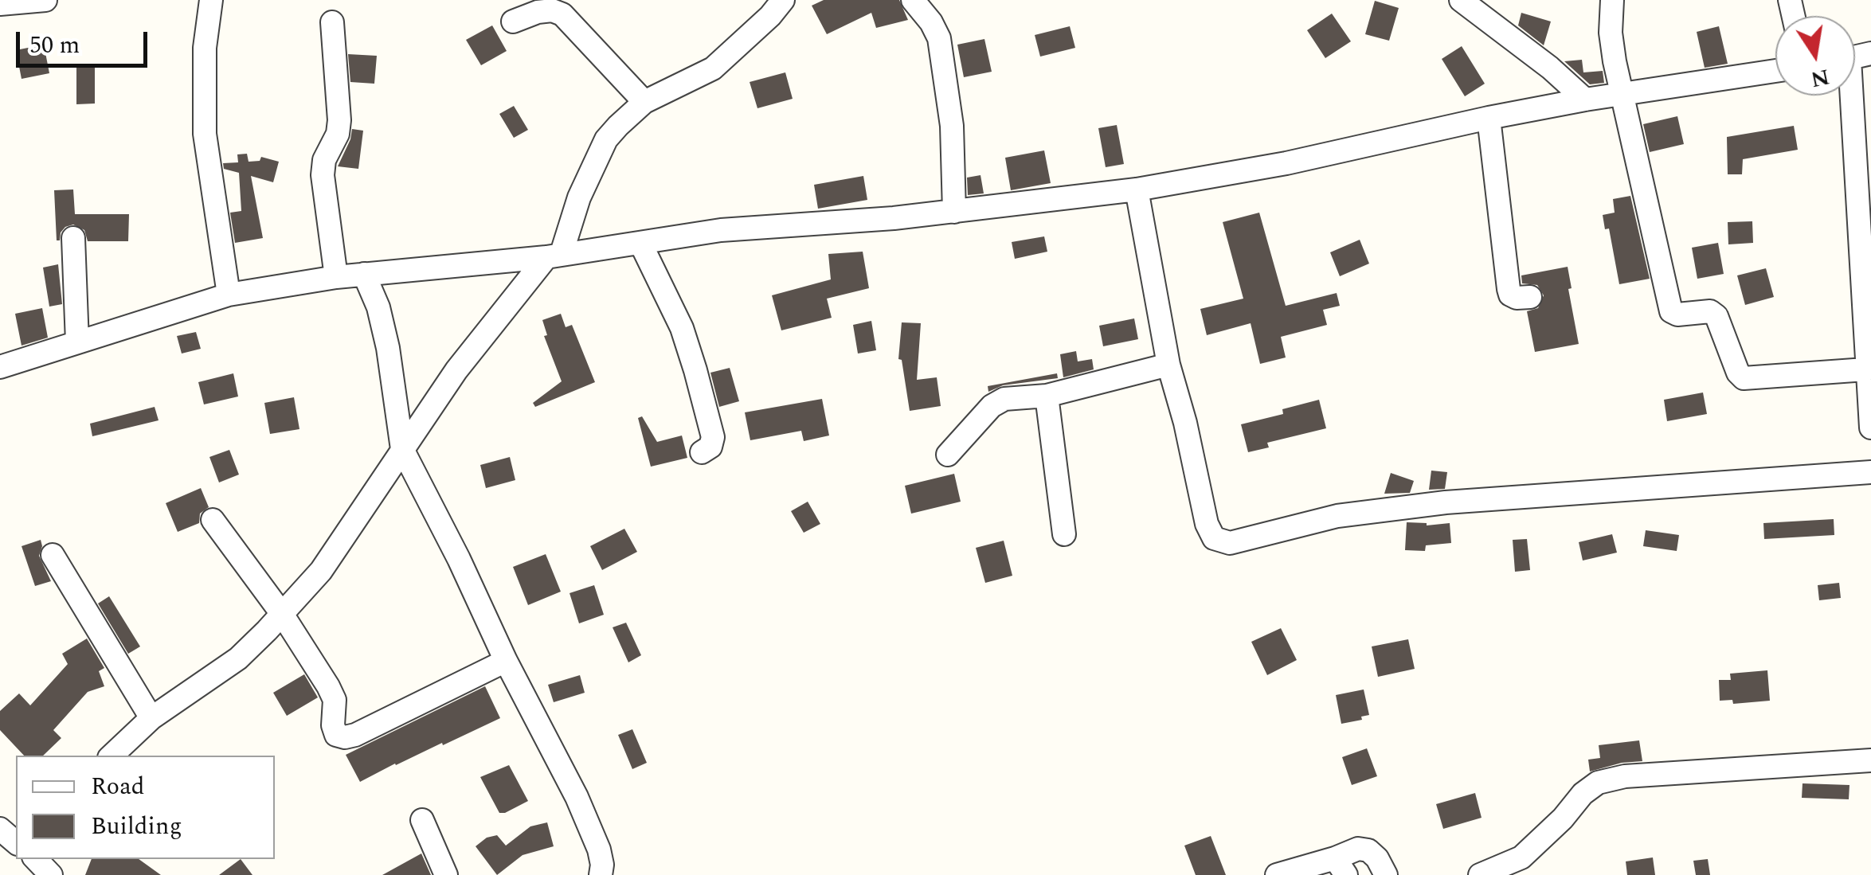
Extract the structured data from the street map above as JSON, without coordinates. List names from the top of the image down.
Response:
{
  "legend": ["Road", "Building"],
  "scale_bar": "50 m",
  "north": "bottom"
}
